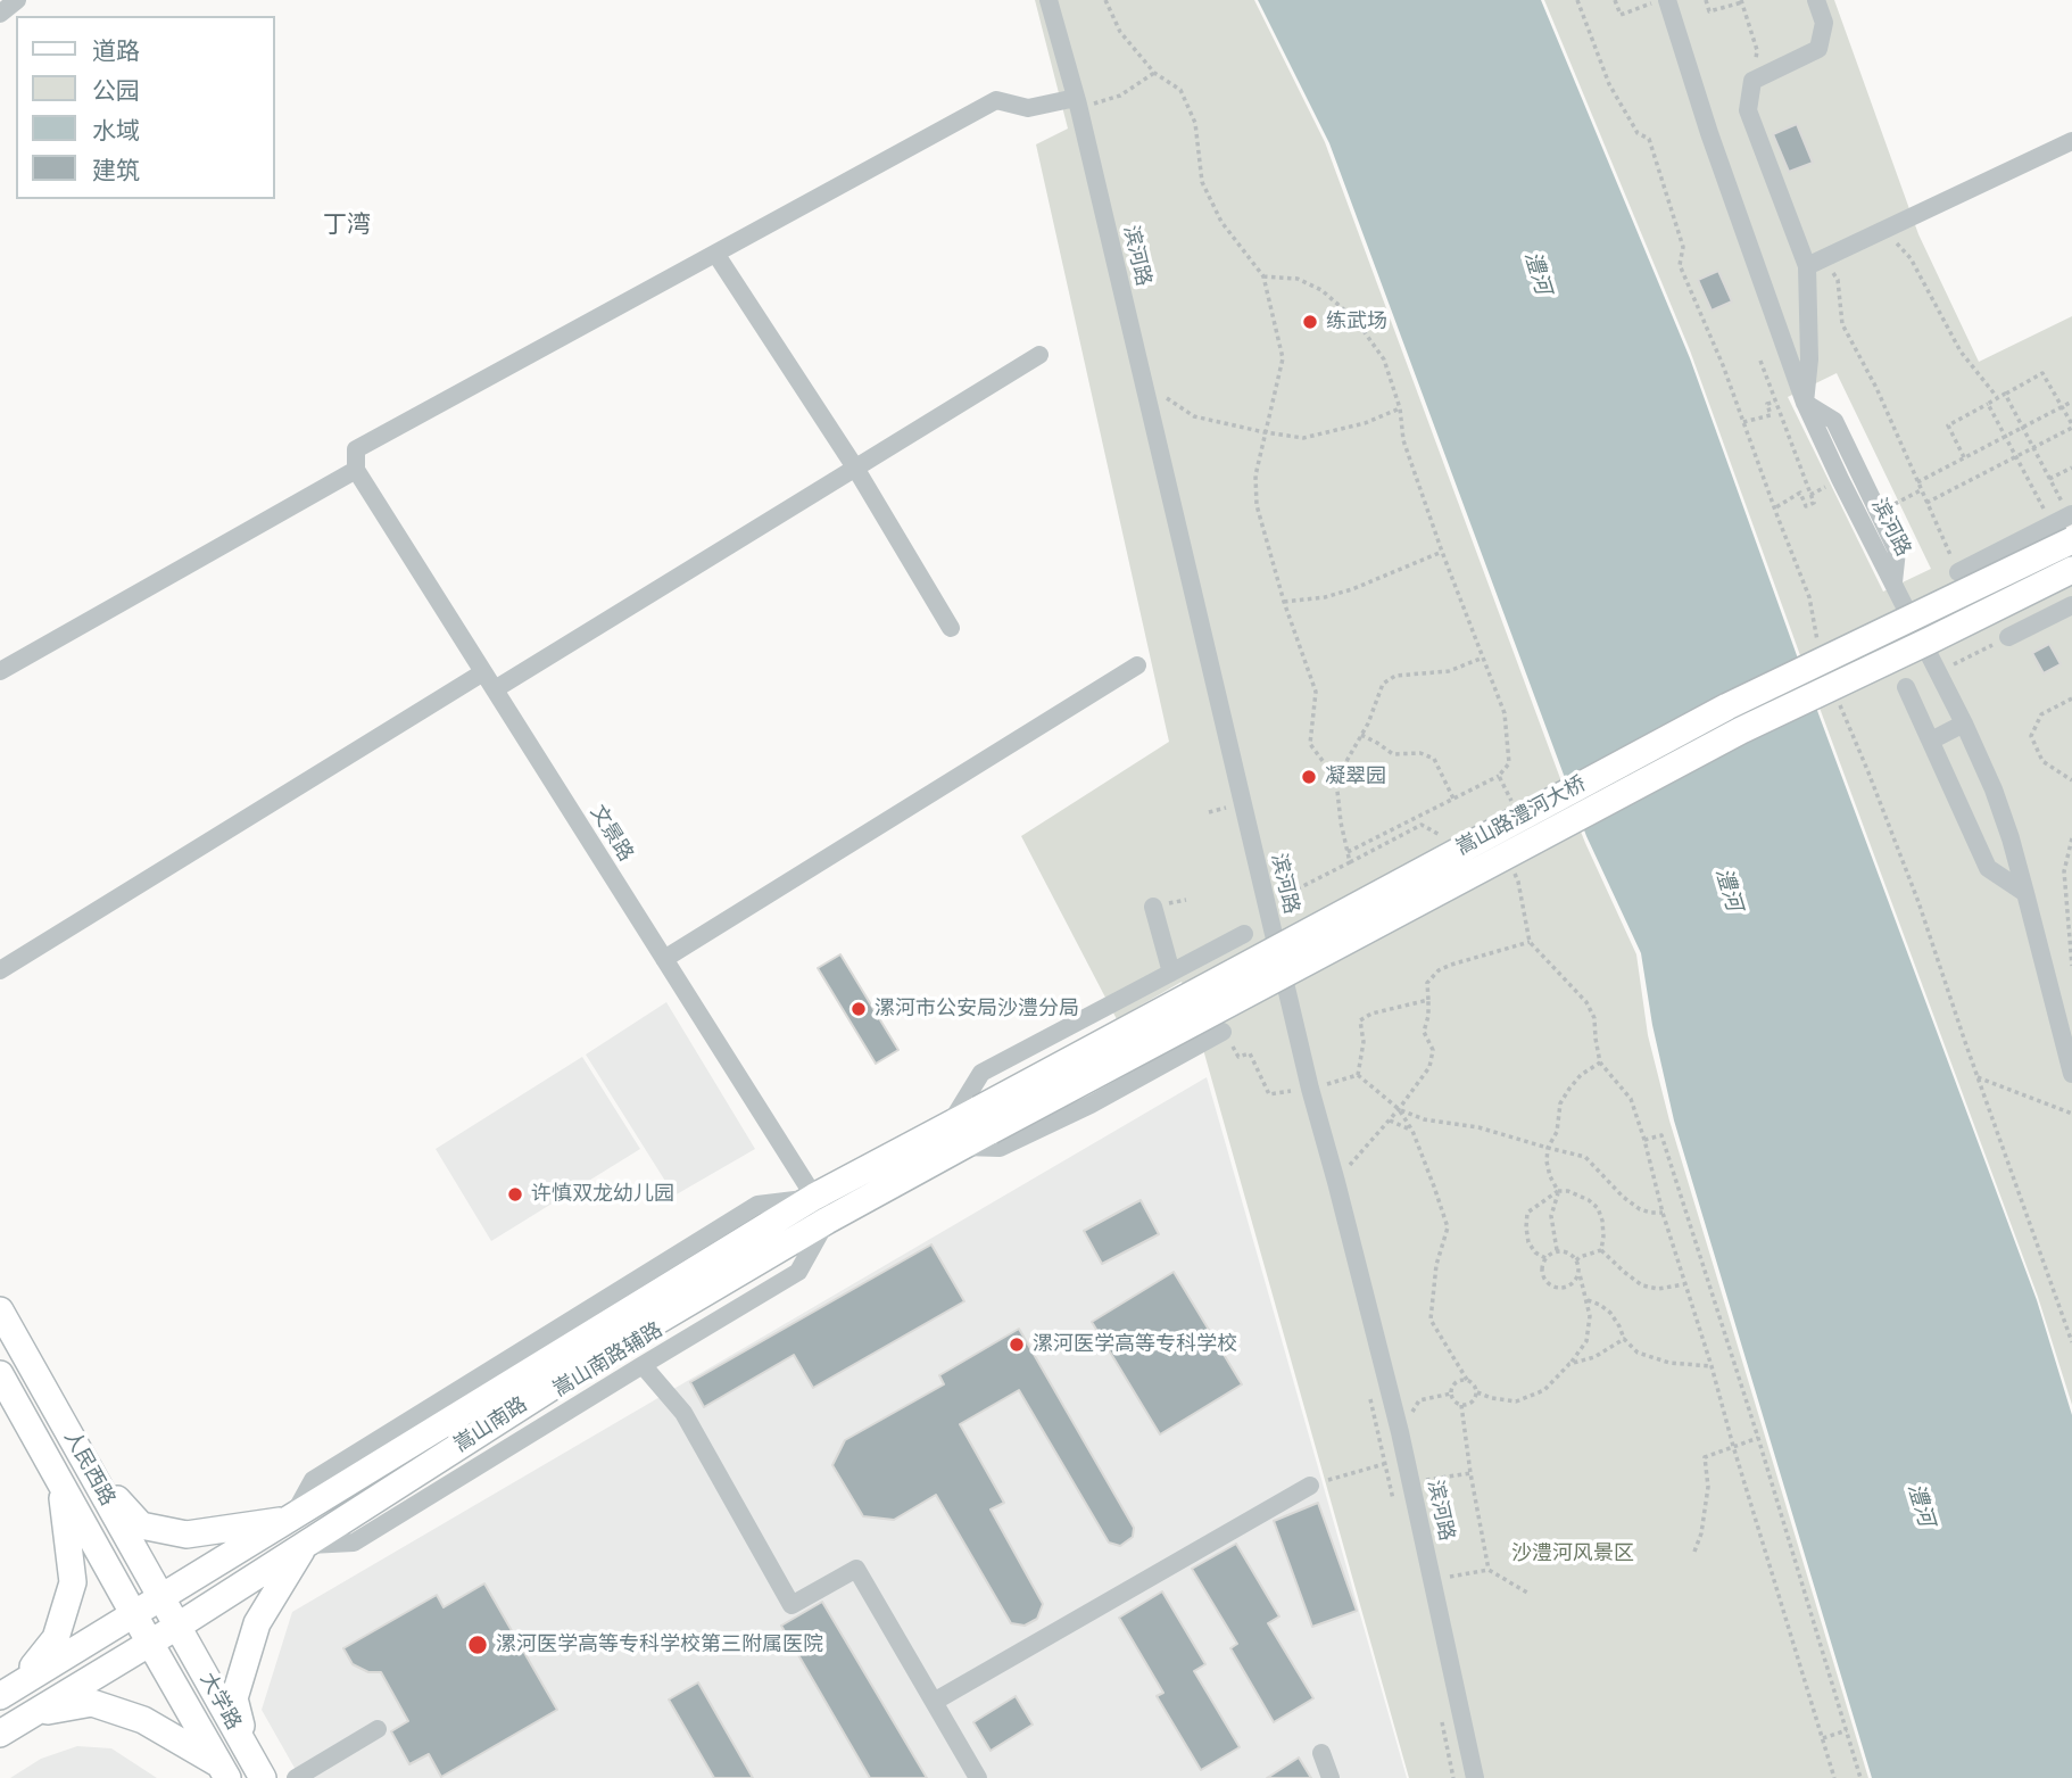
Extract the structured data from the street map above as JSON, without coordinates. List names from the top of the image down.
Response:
{
  "streets": {
    "main road": [
      "嵩山路澧河大桥",
      "嵩山南路",
      "人民西路",
      "大学路"
    ],
    "street": ["滨河路", "文景路", "嵩山南路辅路"]
  },
  "crossings": [
    ["嵩山路澧河大桥", "嵩山南路"],
    ["文景路", "嵩山南路辅路"],
    ["文景路", "嵩山南路"],
    ["嵩山南路辅路", "嵩山南路"],
    ["嵩山南路", "人民西路"],
    ["嵩山南路", "大学路"],
    ["人民西路", "大学路"]
  ],
  "districts": ["丁湾"],
  "water": ["澧河"],
  "parks": ["沙澧河风景区"],
  "places": [
    "练武场",
    "凝翠园",
    "漯河市公安局沙澧分局",
    "许慎双龙幼儿园",
    "漯河医学高等专科学校",
    "漯河医学高等专科学校第三附属医院"
  ],
  "legend": [
    "道路",
    "公园",
    "水域",
    "建筑"
  ]
}
